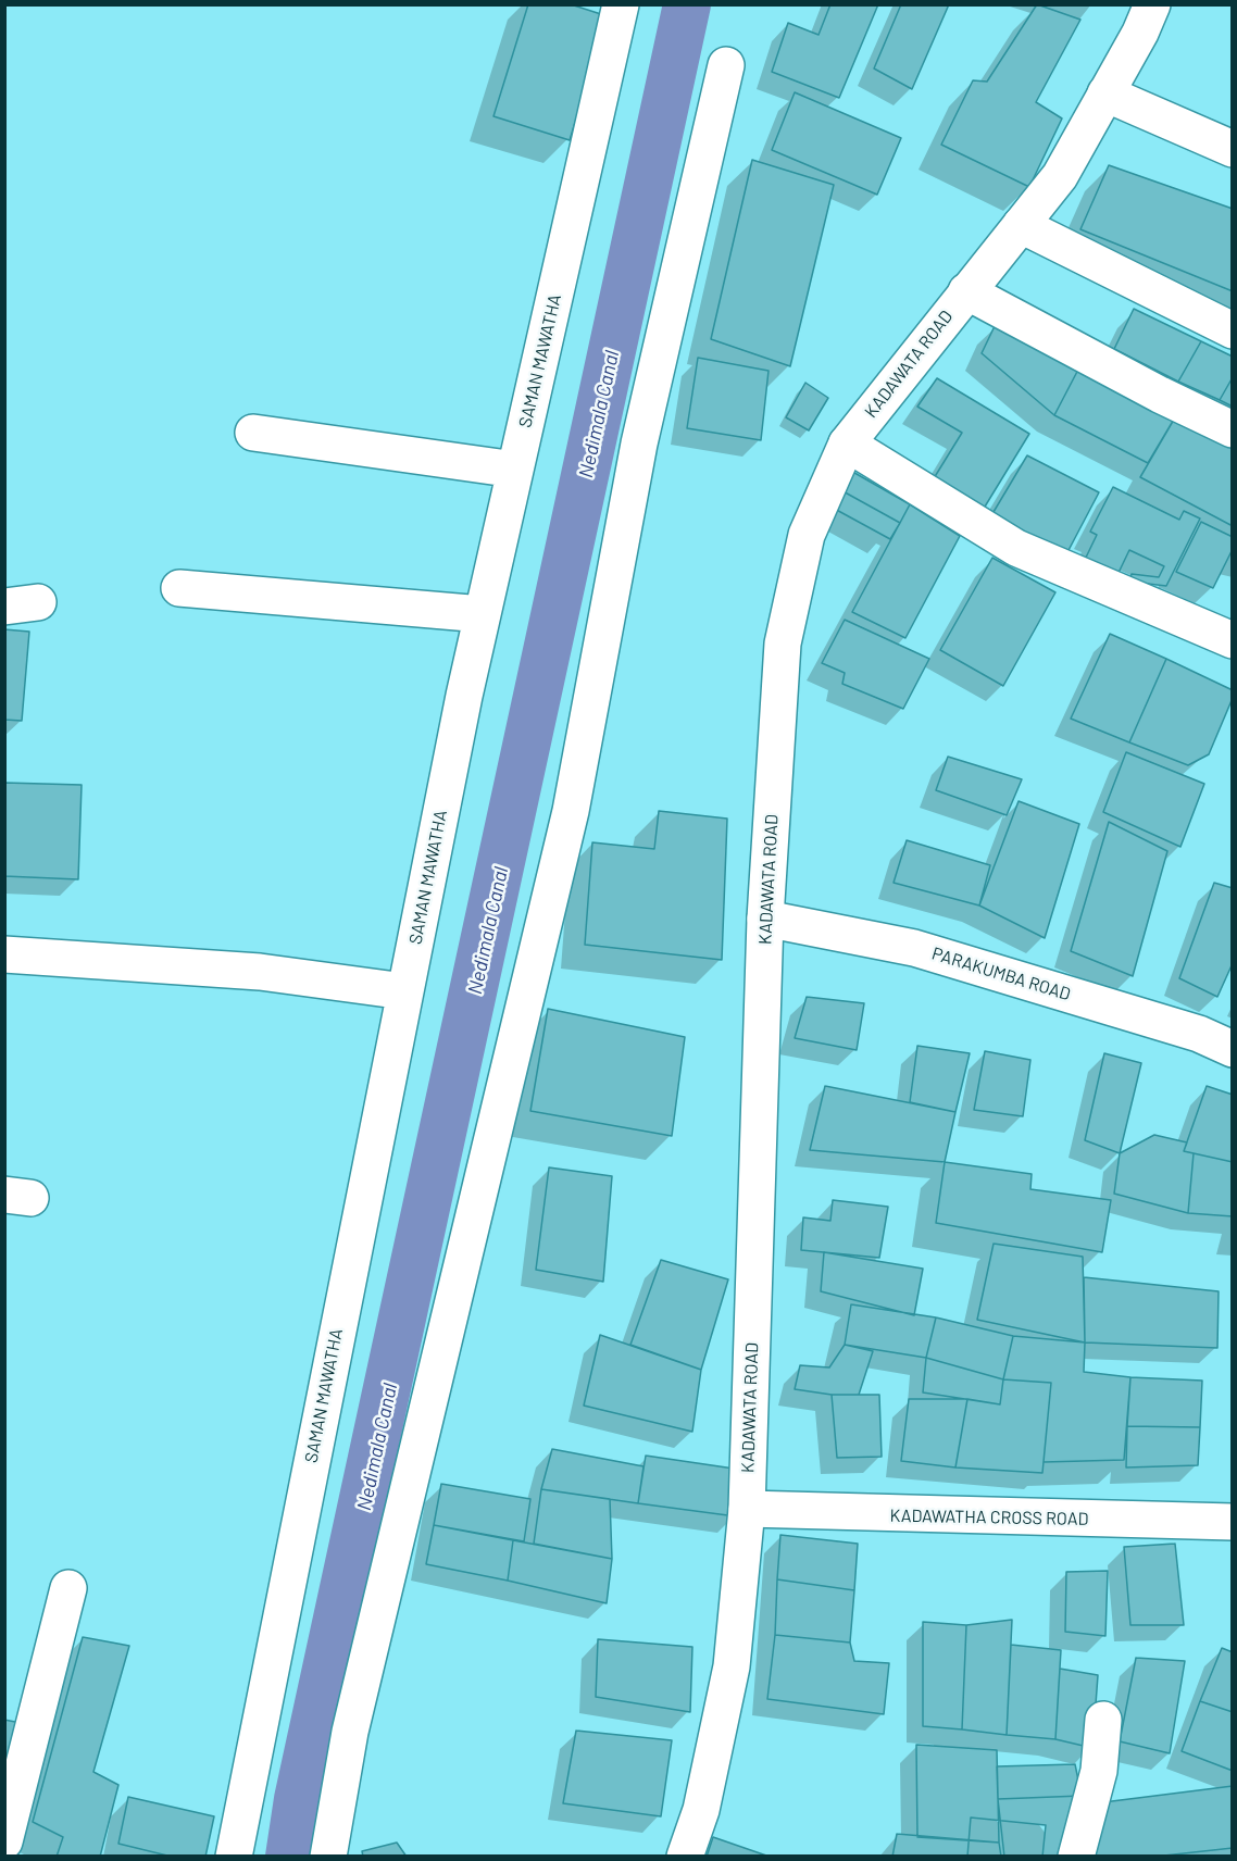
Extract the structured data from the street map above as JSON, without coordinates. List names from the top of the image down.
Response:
{
  "streets": {
    "street": [
      "SAMAN MAWATHA",
      "KADAWATA ROAD",
      "PARAKUMBA ROAD",
      "KADAWATHA CROSS ROAD"
    ]
  },
  "crossings": [
    ["KADAWATA ROAD", "PARAKUMBA ROAD"],
    ["KADAWATA ROAD", "KADAWATHA CROSS ROAD"]
  ],
  "water": ["Nedimala Canal"]
}
